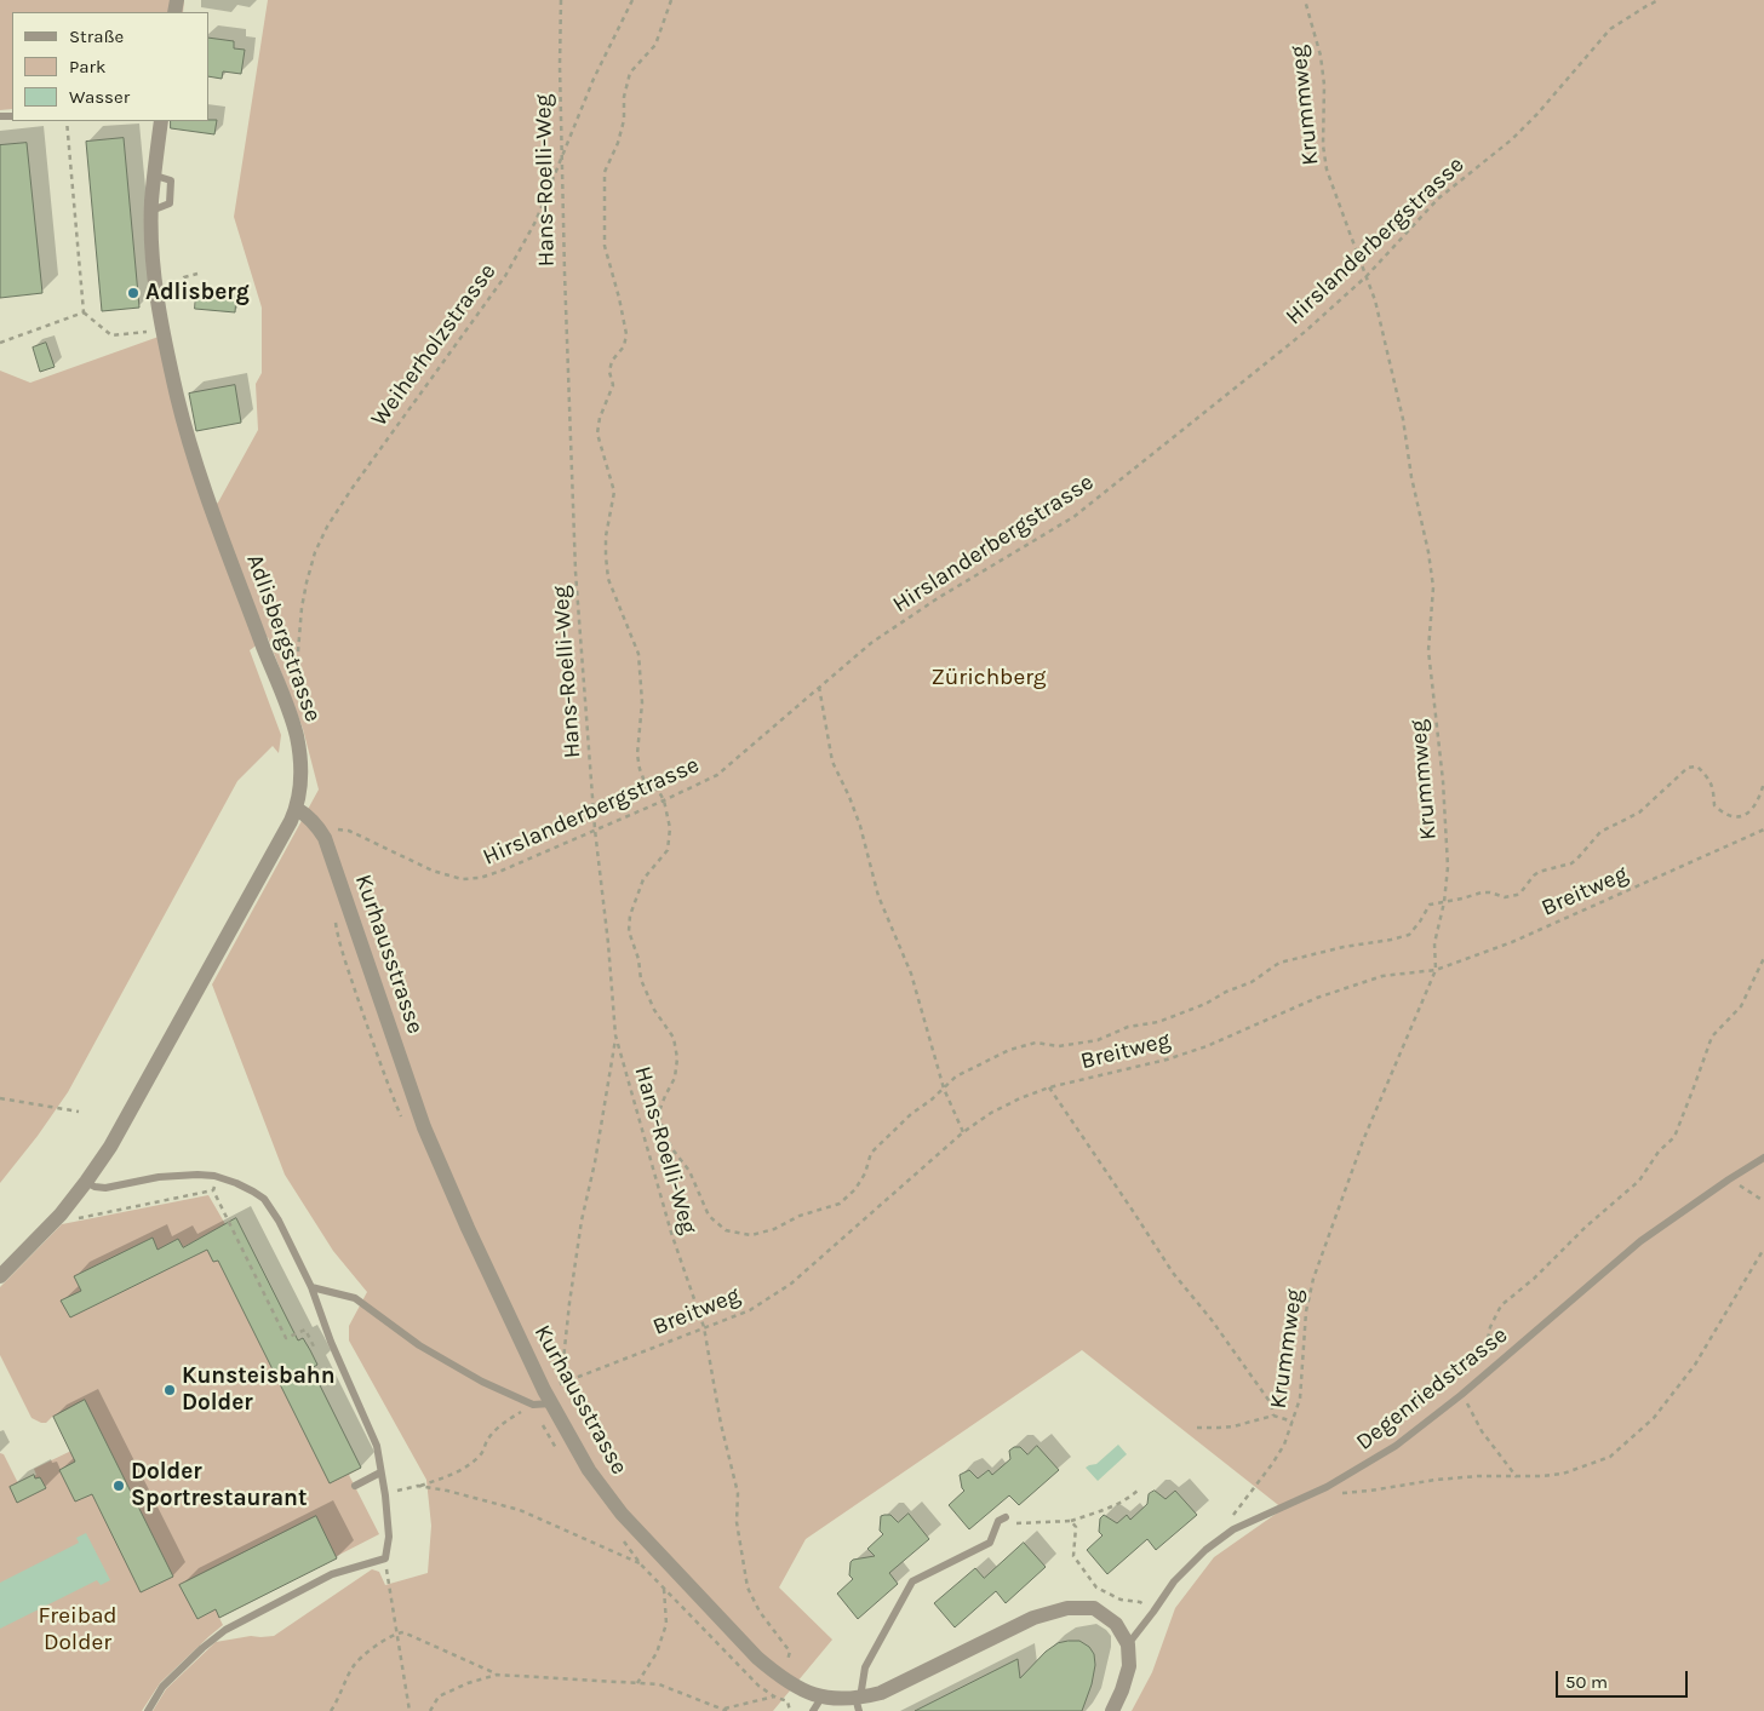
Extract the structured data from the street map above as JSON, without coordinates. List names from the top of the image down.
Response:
{
  "streets": {
    "street": ["Adlisbergstrasse", "Kurhausstrasse"],
    "lane": ["Degenriedstrasse"],
    "path": [
      "Krummweg",
      "Hans-Roelli-Weg",
      "Hirslanderbergstrasse",
      "Weiherholzstrasse",
      "Breitweg"
    ]
  },
  "crossings": [
    ["Krummweg", "Hirslanderbergstrasse"],
    ["Krummweg", "Breitweg"],
    ["Krummweg", "Degenriedstrasse"],
    ["Hans-Roelli-Weg", "Hirslanderbergstrasse"],
    ["Hans-Roelli-Weg", "Weiherholzstrasse"],
    ["Hans-Roelli-Weg", "Breitweg"],
    ["Hans-Roelli-Weg", "Kurhausstrasse"],
    ["Hirslanderbergstrasse", "Kurhausstrasse"],
    ["Adlisbergstrasse", "Kurhausstrasse"],
    ["Breitweg", "Kurhausstrasse"],
    ["Kurhausstrasse", "Degenriedstrasse"]
  ],
  "parks": ["Zürichberg", "Freibad Dolder"],
  "places": ["Adlisberg", "Kunsteisbahn Dolder", "Dolder Sportrestaurant"],
  "legend": ["Straße", "Park", "Wasser"],
  "scale_bar": "50 m"
}
